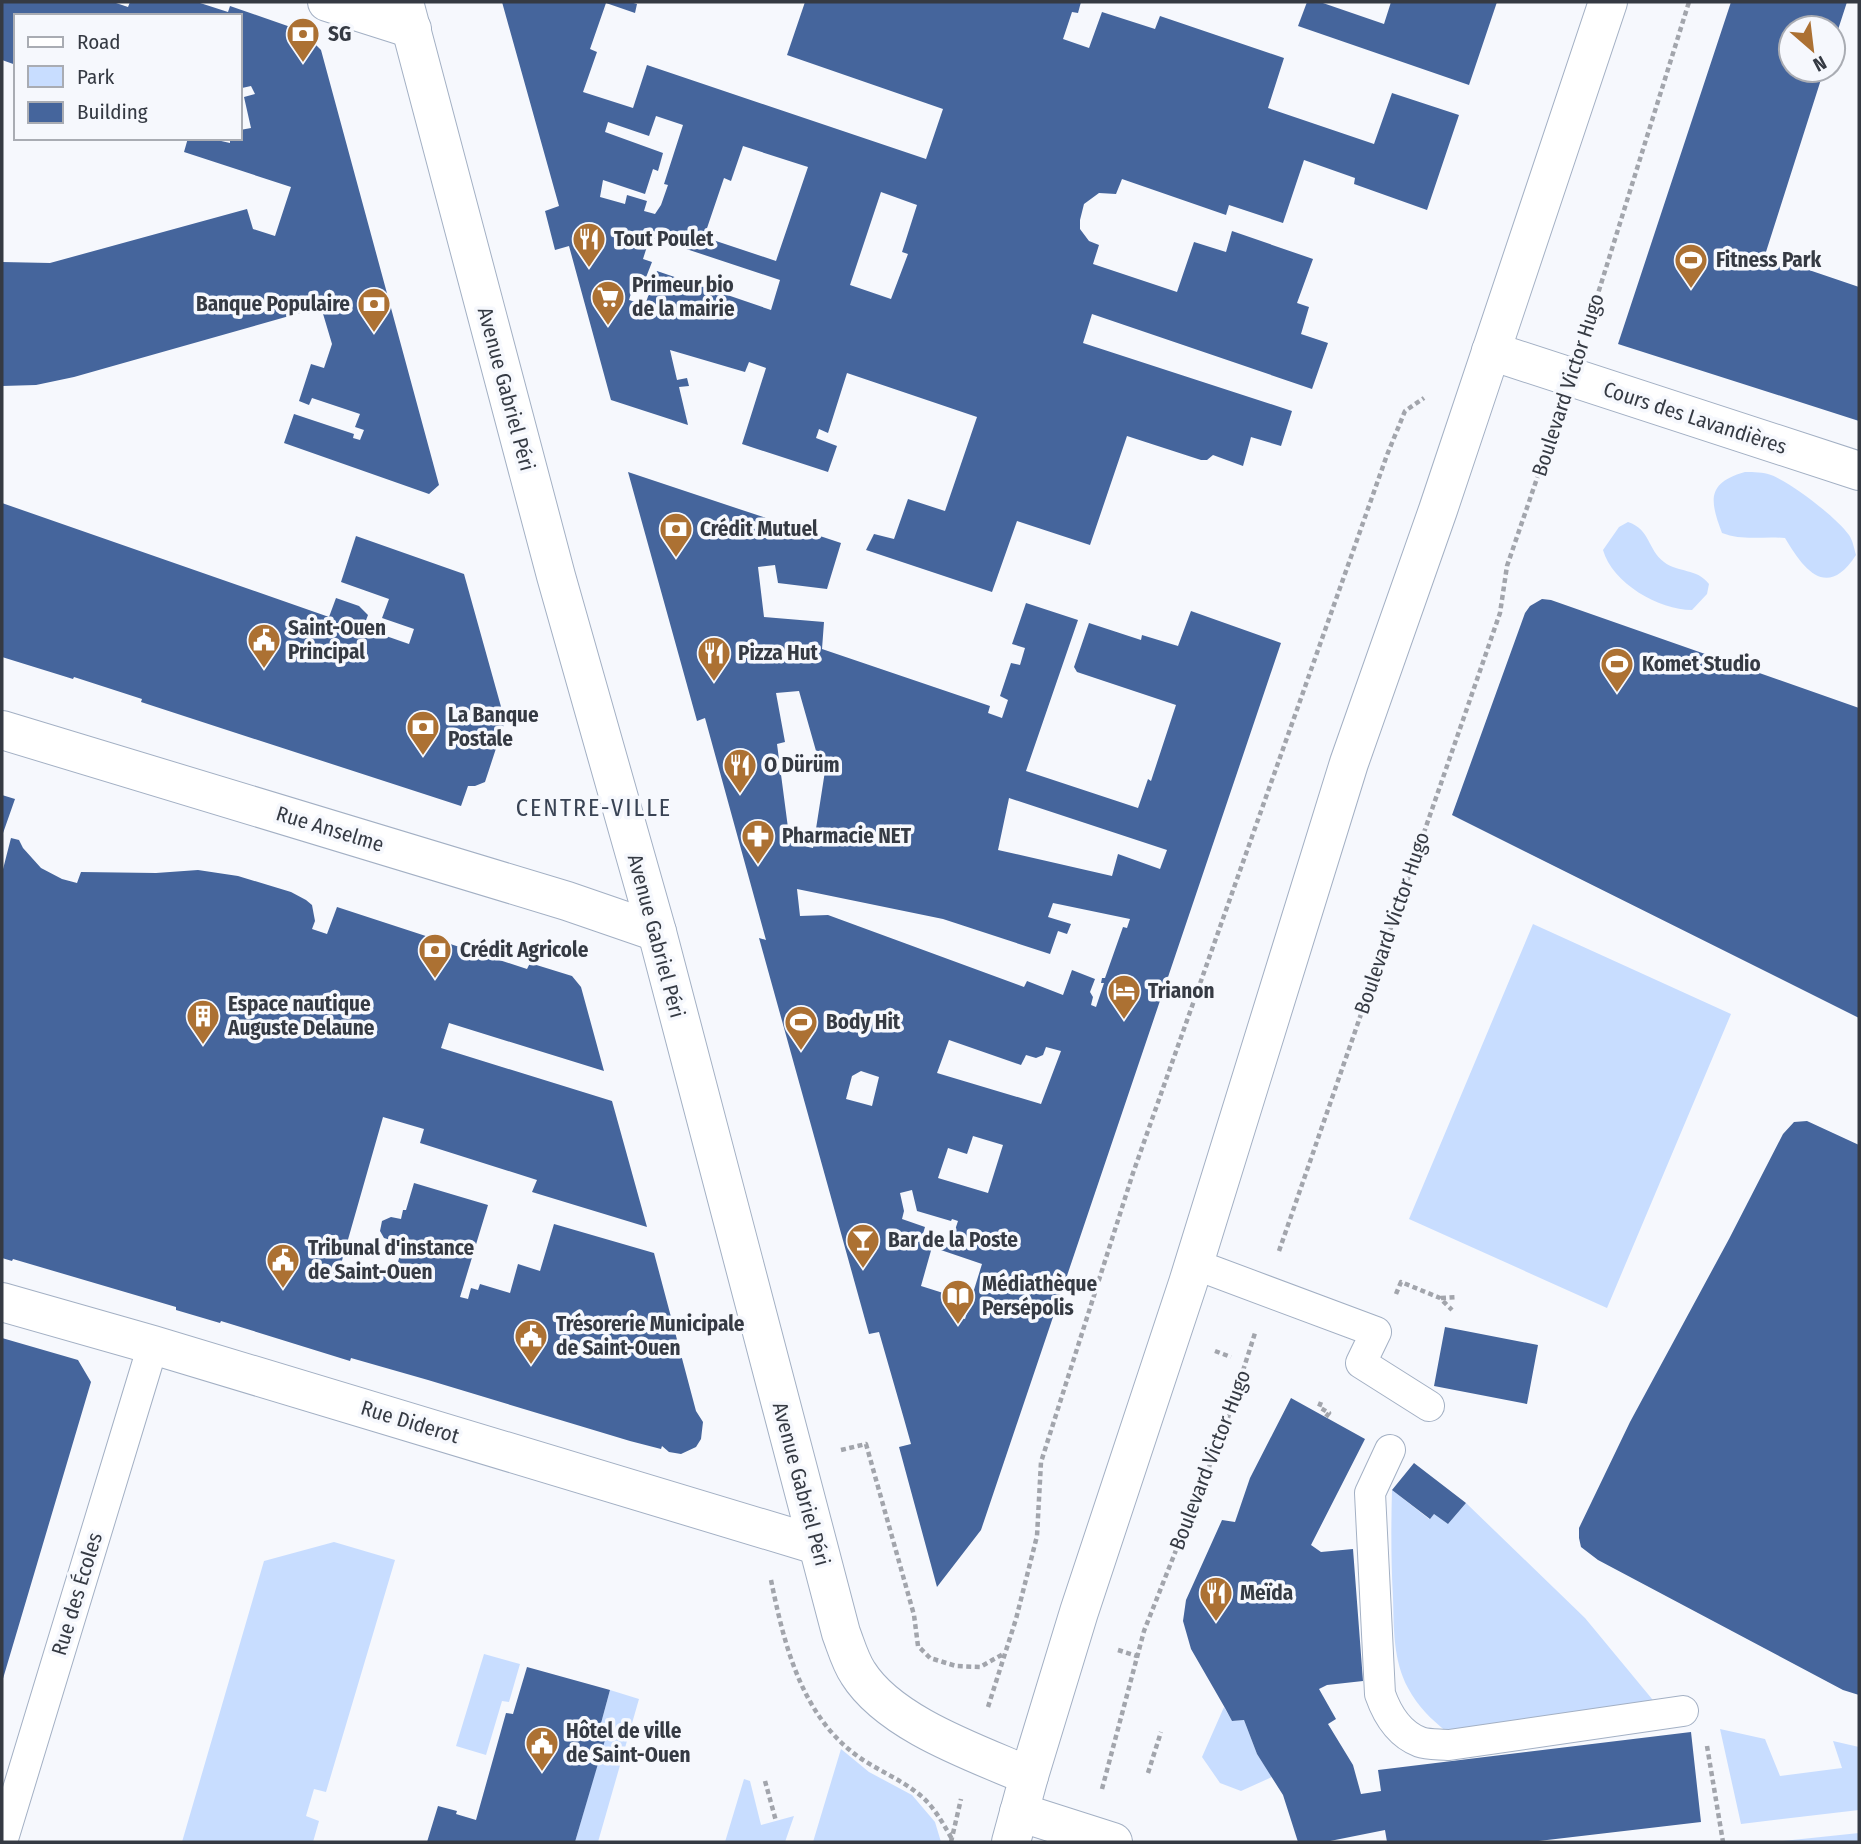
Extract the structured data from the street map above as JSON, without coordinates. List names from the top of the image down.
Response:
{
  "streets": {
    "main road": [
      "Avenue Gabriel Péri",
      "Cours des Lavandières",
      "Rue Anselme",
      "Rue Diderot"
    ],
    "lane": ["Rue des Écoles"],
    "path": ["Boulevard Victor Hugo"]
  },
  "crossings": [
    ["Boulevard Victor Hugo", "Cours des Lavandières"],
    ["Avenue Gabriel Péri", "Rue Anselme"],
    ["Avenue Gabriel Péri", "Rue Diderot"],
    ["Rue Diderot", "Rue des Écoles"]
  ],
  "districts": ["CENTRE-VILLE"],
  "places": {
    "bank": [
      "SG",
      "Banque Populaire",
      "Crédit Mutuel",
      "La Banque Postale",
      "Crédit Agricole"
    ],
    "restaurant": [
      "Tout Poulet",
      "Pizza Hut",
      "O Dürüm",
      "Meïda"
    ],
    "sports": ["Fitness Park", "Komet Studio", "Body Hit"],
    "supermarket": ["Primeur bio de la mairie"],
    "public building": [
      "Saint-Ouen Principal",
      "Tribunal d'instance de Saint-Ouen",
      "Trésorerie Municipale de Saint-Ouen",
      "Hôtel de ville de Saint-Ouen"
    ],
    "pharmacy": ["Pharmacie NET"],
    "hotel": ["Trianon"],
    "building": ["Espace nautique Auguste Delaune"],
    "bar": ["Bar de la Poste"],
    "library": ["Médiathèque Persépolis"]
  },
  "legend": ["Road", "Park", "Building"],
  "north": "bottom right"
}
